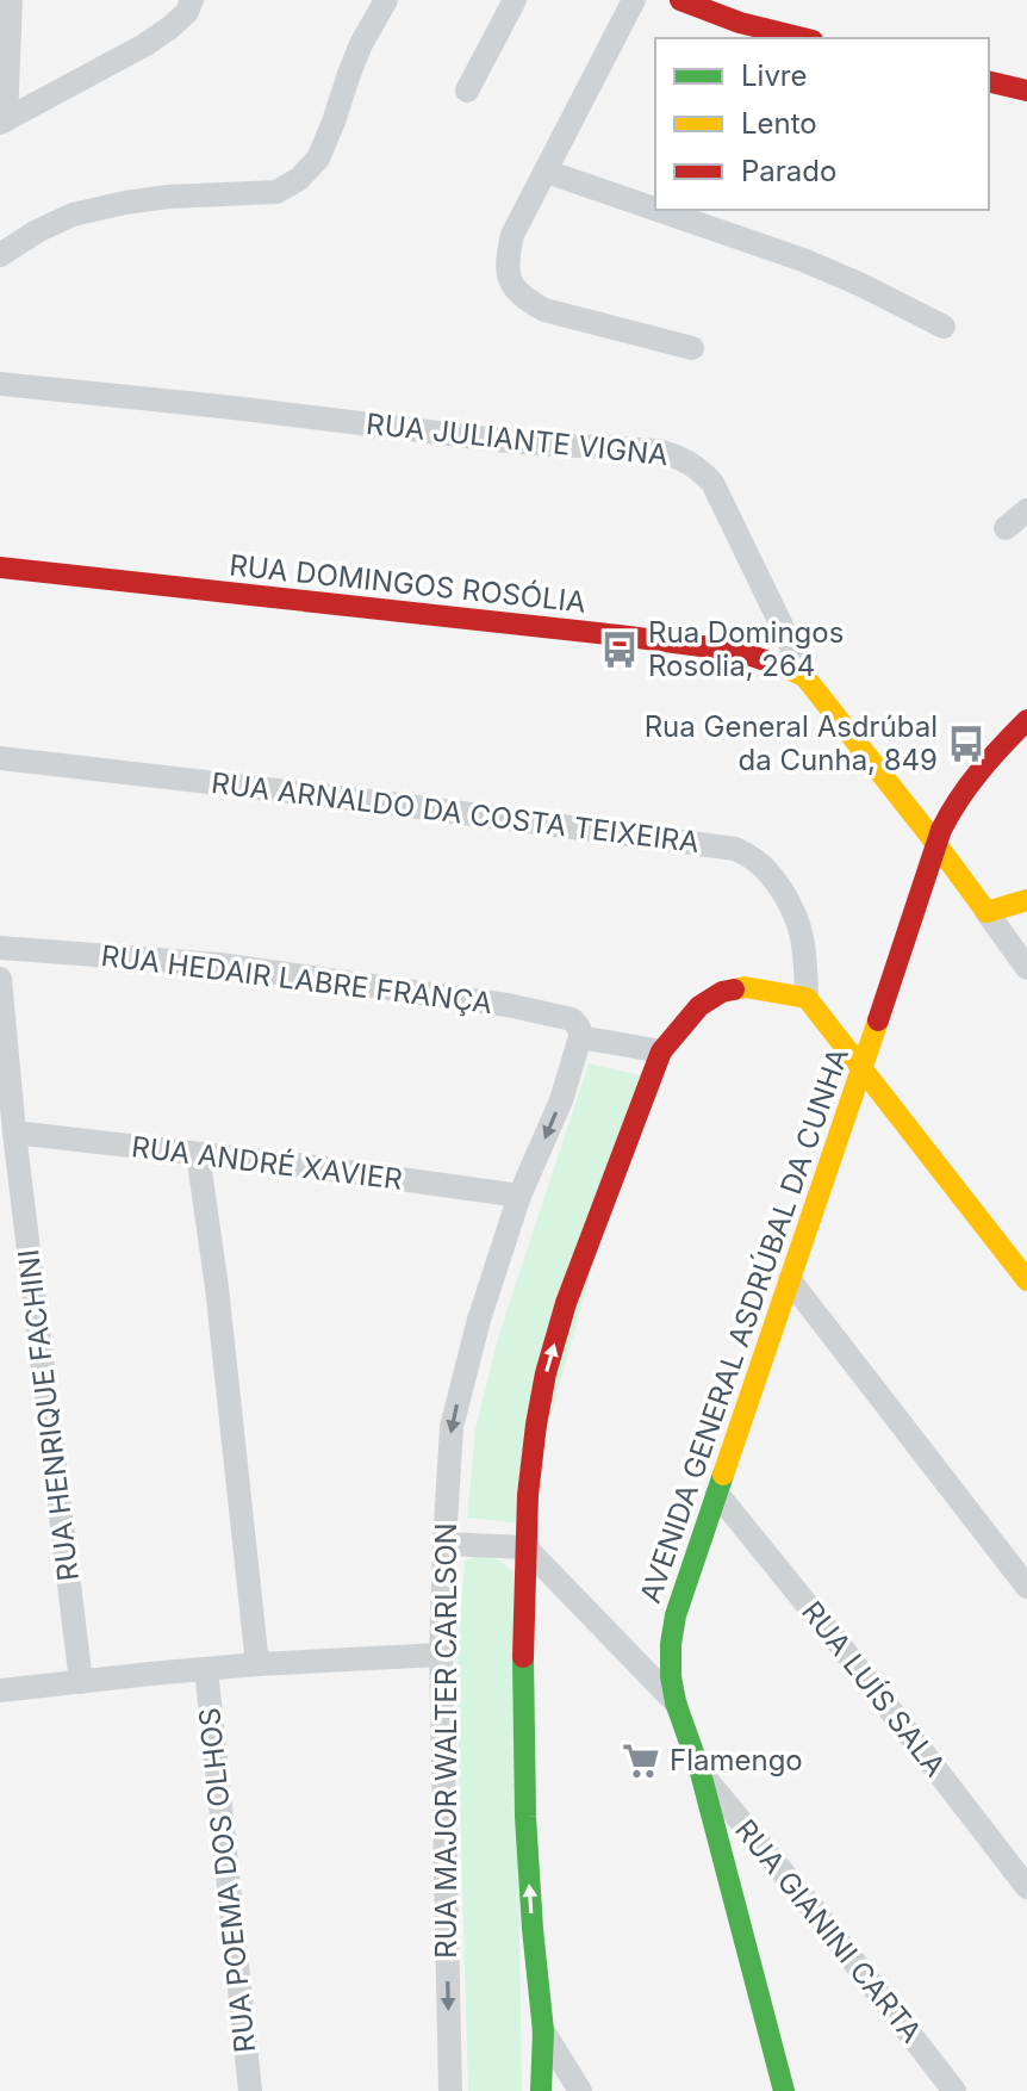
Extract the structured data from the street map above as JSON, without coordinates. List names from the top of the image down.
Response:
{
  "streets": {
    "street": [
      "RUA JULIANTE VIGNA",
      "RUA DOMINGOS ROSÓLIA",
      "RUA ARNALDO DA COSTA TEIXEIRA",
      "RUA HEDAIR LABRE FRANÇA",
      "RUA ANDRÉ XAVIER",
      "AVENIDA GENERAL ASDRÚBAL DA CUNHA",
      "RUA HENRIQUE FACHINI",
      "RUA LUÍS SALA",
      "RUA MAJOR WALTER CARLSON",
      "RUA POEMA DOS OLHOS",
      "RUA GIANINI CARTA"
    ]
  },
  "crossings": [
    ["RUA JULIANTE VIGNA", "RUA DOMINGOS ROSÓLIA"],
    ["RUA JULIANTE VIGNA", "AVENIDA GENERAL ASDRÚBAL DA CUNHA"],
    ["RUA HEDAIR LABRE FRANÇA", "RUA MAJOR WALTER CARLSON"],
    ["RUA ANDRÉ XAVIER", "RUA HENRIQUE FACHINI"],
    ["RUA ANDRÉ XAVIER", "RUA MAJOR WALTER CARLSON"],
    ["AVENIDA GENERAL ASDRÚBAL DA CUNHA", "RUA LUÍS SALA"],
    ["AVENIDA GENERAL ASDRÚBAL DA CUNHA", "RUA GIANINI CARTA"]
  ],
  "places": {
    "bus stop": ["Rua Domingos Rosolia, 264", "Rua General Asdrúbal da Cunha, 849"],
    "supermarket": ["Flamengo"]
  },
  "legend": ["Livre", "Lento", "Parado"]
}
